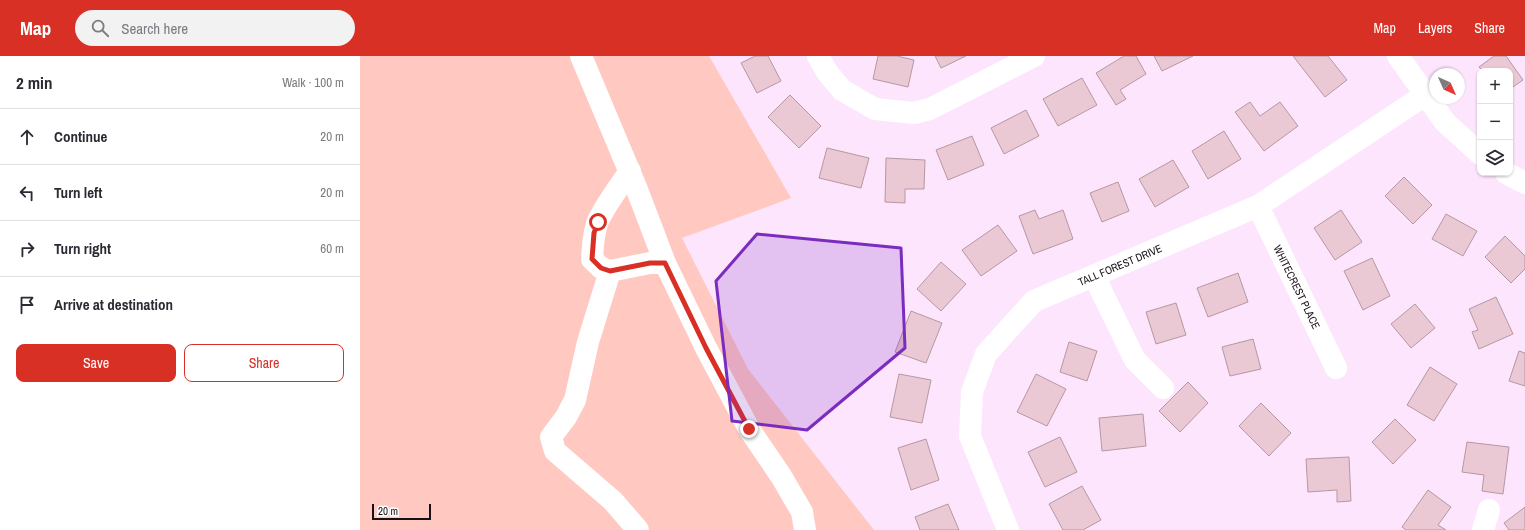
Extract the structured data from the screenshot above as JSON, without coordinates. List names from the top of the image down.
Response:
{
  "streets": {
    "street": ["TALL FOREST DRIVE", "WHITECREST PLACE"]
  },
  "crossings": [
    ["TALL FOREST DRIVE", "WHITECREST PLACE"]
  ],
  "scale_bar": "20 m",
  "north": "bottom right",
  "page": {
    "header": "Map",
    "search": "Search here",
    "nav": ["Map", "Layers", "Share"],
    "heading": ["2 min", "Walk · 100 m"],
    "map_buttons": ["+", "−"],
    "list": [
      ["Continue", "20 m"],
      ["Turn left", "20 m"],
      ["Turn right", "60 m"],
      "Arrive at destination"
    ],
    "buttons": ["Save", "Share"],
    "scale": "20 m"
  }
}
